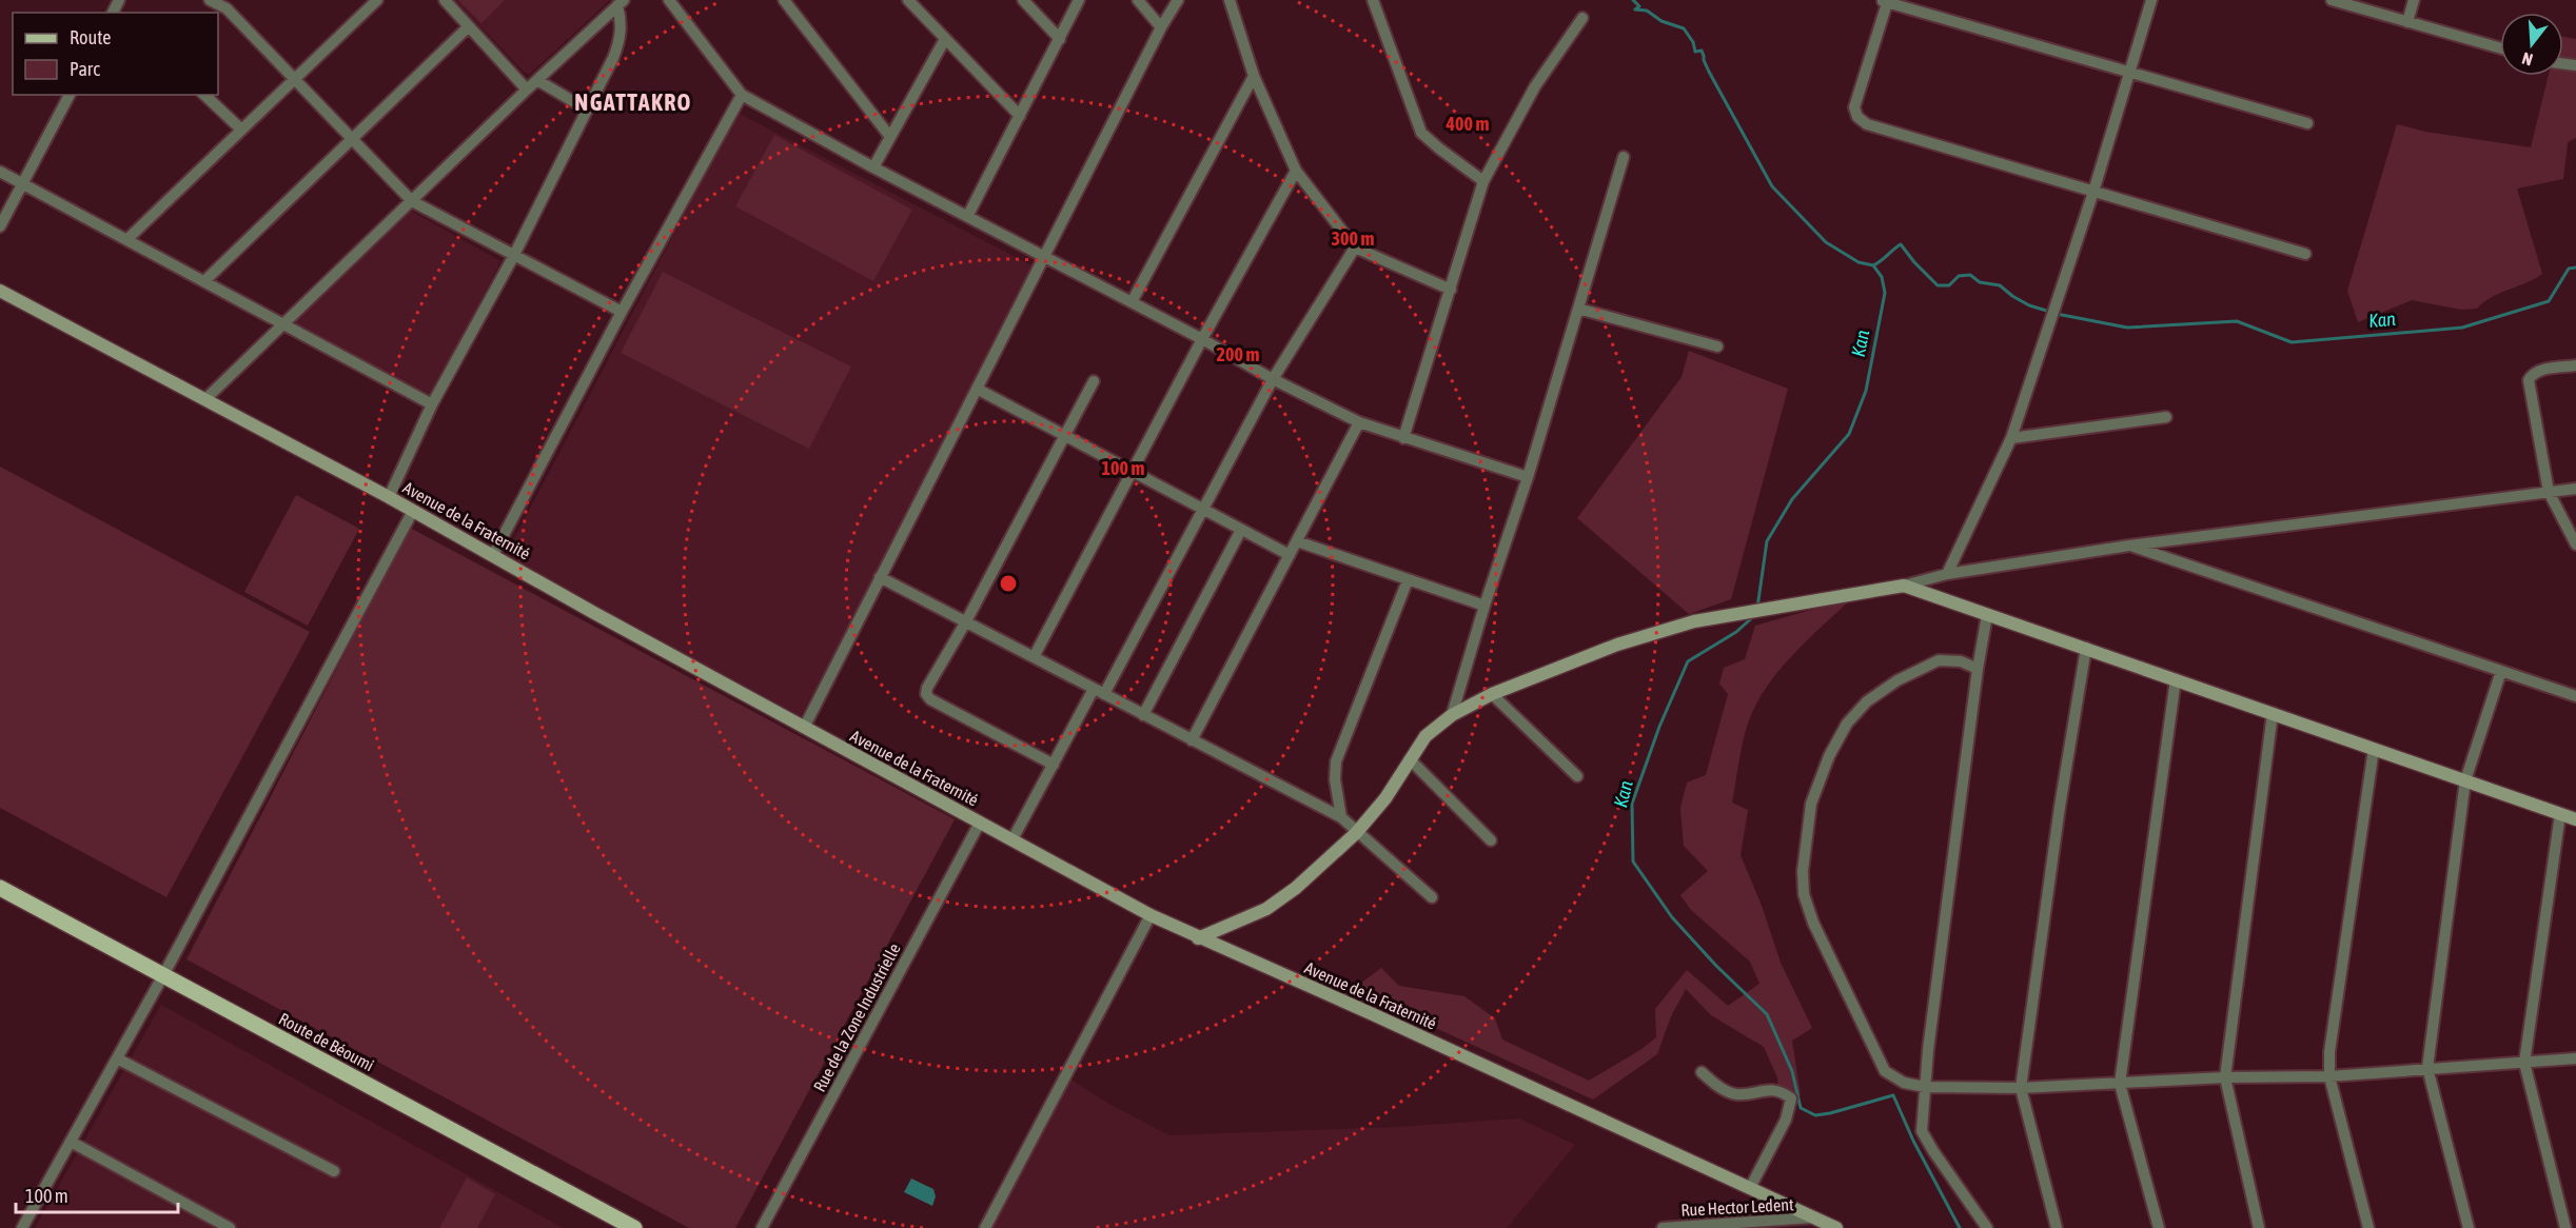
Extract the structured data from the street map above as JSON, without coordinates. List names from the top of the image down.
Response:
{
  "streets": {
    "main road": ["Route de Béoumi"],
    "street": ["Avenue de la Fraternité", "Rue de la Zone Industrielle", "Rue Hector Ledent"]
  },
  "crossings": [
    ["Avenue de la Fraternité", "Rue de la Zone Industrielle"],
    ["Avenue de la Fraternité", "Rue Hector Ledent"]
  ],
  "districts": ["NGATTAKRO"],
  "water": ["Kan"],
  "legend": ["Route", "Parc"],
  "scale_bar": "100 m",
  "north": "bottom",
  "rings": [
    "400 m",
    "300 m",
    "200 m",
    "100 m"
  ]
}
